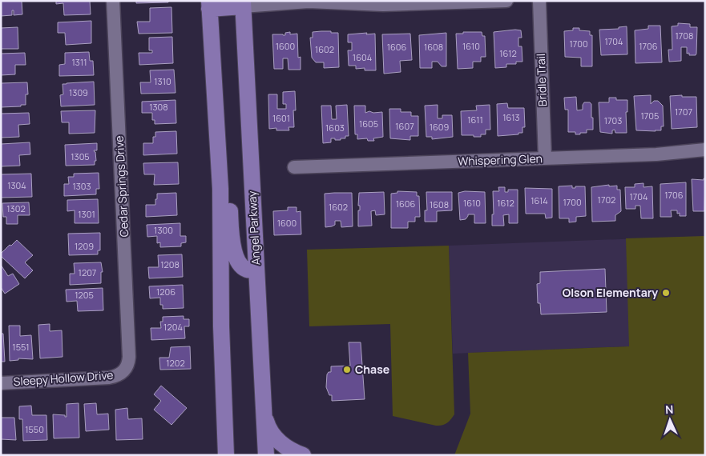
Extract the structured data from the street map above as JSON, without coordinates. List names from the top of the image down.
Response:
{
  "streets": {
    "main road": ["Angel Parkway"],
    "street": [
      "Bridle Trail",
      "Whispering Glen",
      "Cedar Springs Drive",
      "Sleepy Hollow Drive"
    ]
  },
  "crossings": [
    ["Bridle Trail", "Whispering Glen"],
    ["Cedar Springs Drive", "Sleepy Hollow Drive"]
  ],
  "places": ["Olson Elementary", "Chase"],
  "house_numbers": [
    "1708",
    "1704",
    "1700",
    "1600",
    "1610",
    "1706",
    "1606",
    "1608",
    "1602",
    "1612",
    "1604",
    "1311",
    "1310",
    "1309",
    "1308",
    "1707",
    "1705",
    "1613",
    "1601",
    "1611",
    "1703",
    "1605",
    "1607",
    "1609",
    "1603",
    "1305",
    "1304",
    "1303",
    "1706",
    "1704",
    "1702",
    "1614",
    "1700",
    "1610",
    "1612",
    "1606",
    "1608",
    "1602",
    "1302",
    "1301",
    "1600",
    "1300",
    "1209",
    "1208",
    "1207",
    "1206",
    "1205",
    "1204",
    "1551",
    "1202",
    "1550"
  ],
  "north": "top"
}
